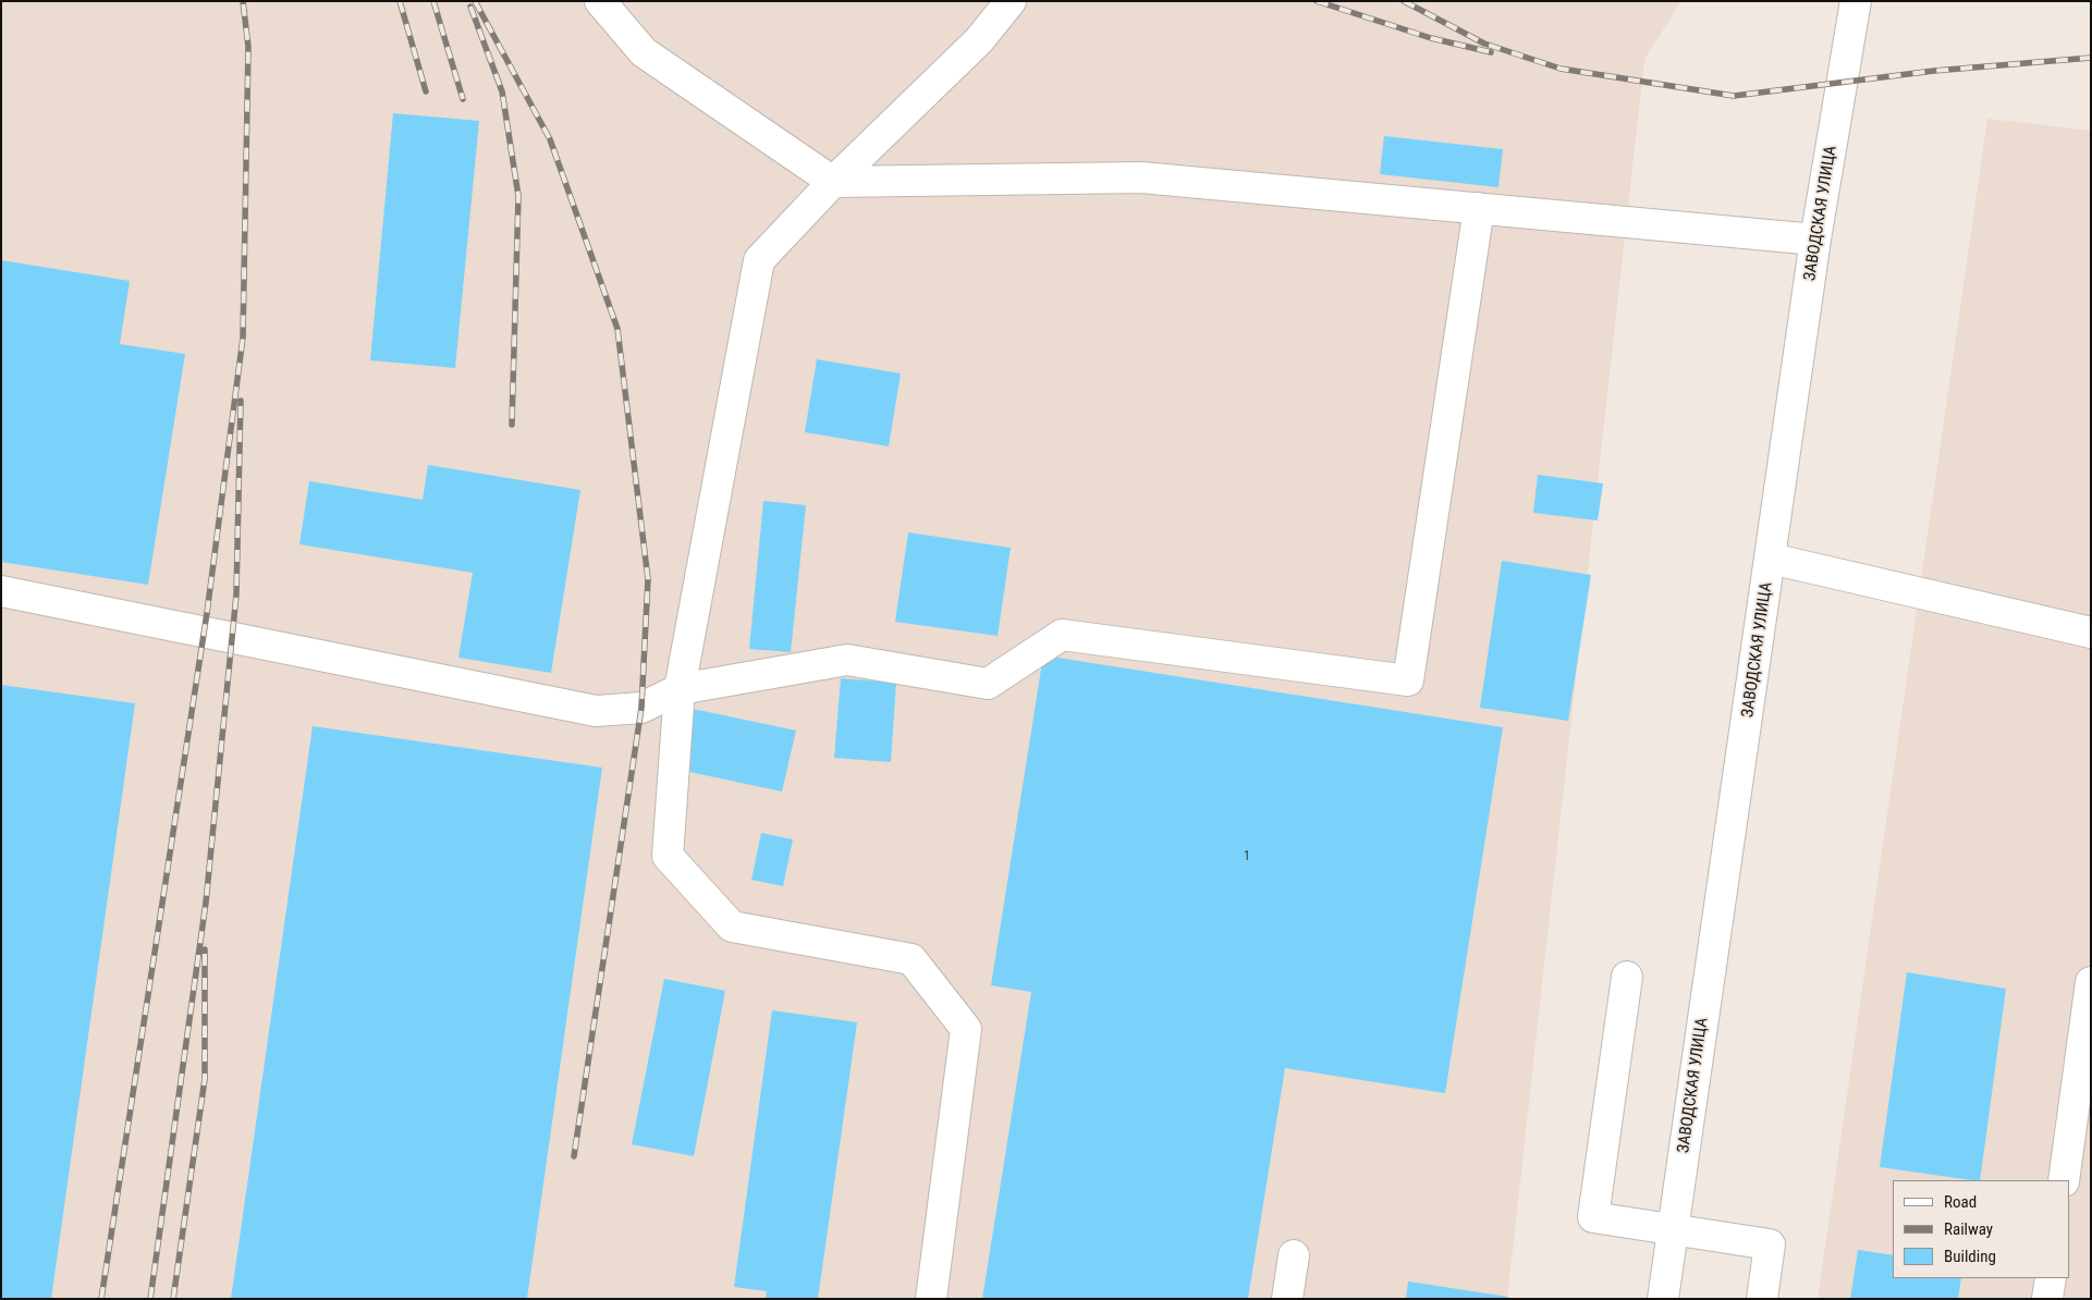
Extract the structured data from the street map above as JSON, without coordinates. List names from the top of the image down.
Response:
{
  "streets": {
    "street": ["ЗАВОДСКАЯ УЛИЦА"]
  },
  "house_numbers": ["1"],
  "legend": ["Road", "Railway", "Building"]
}
